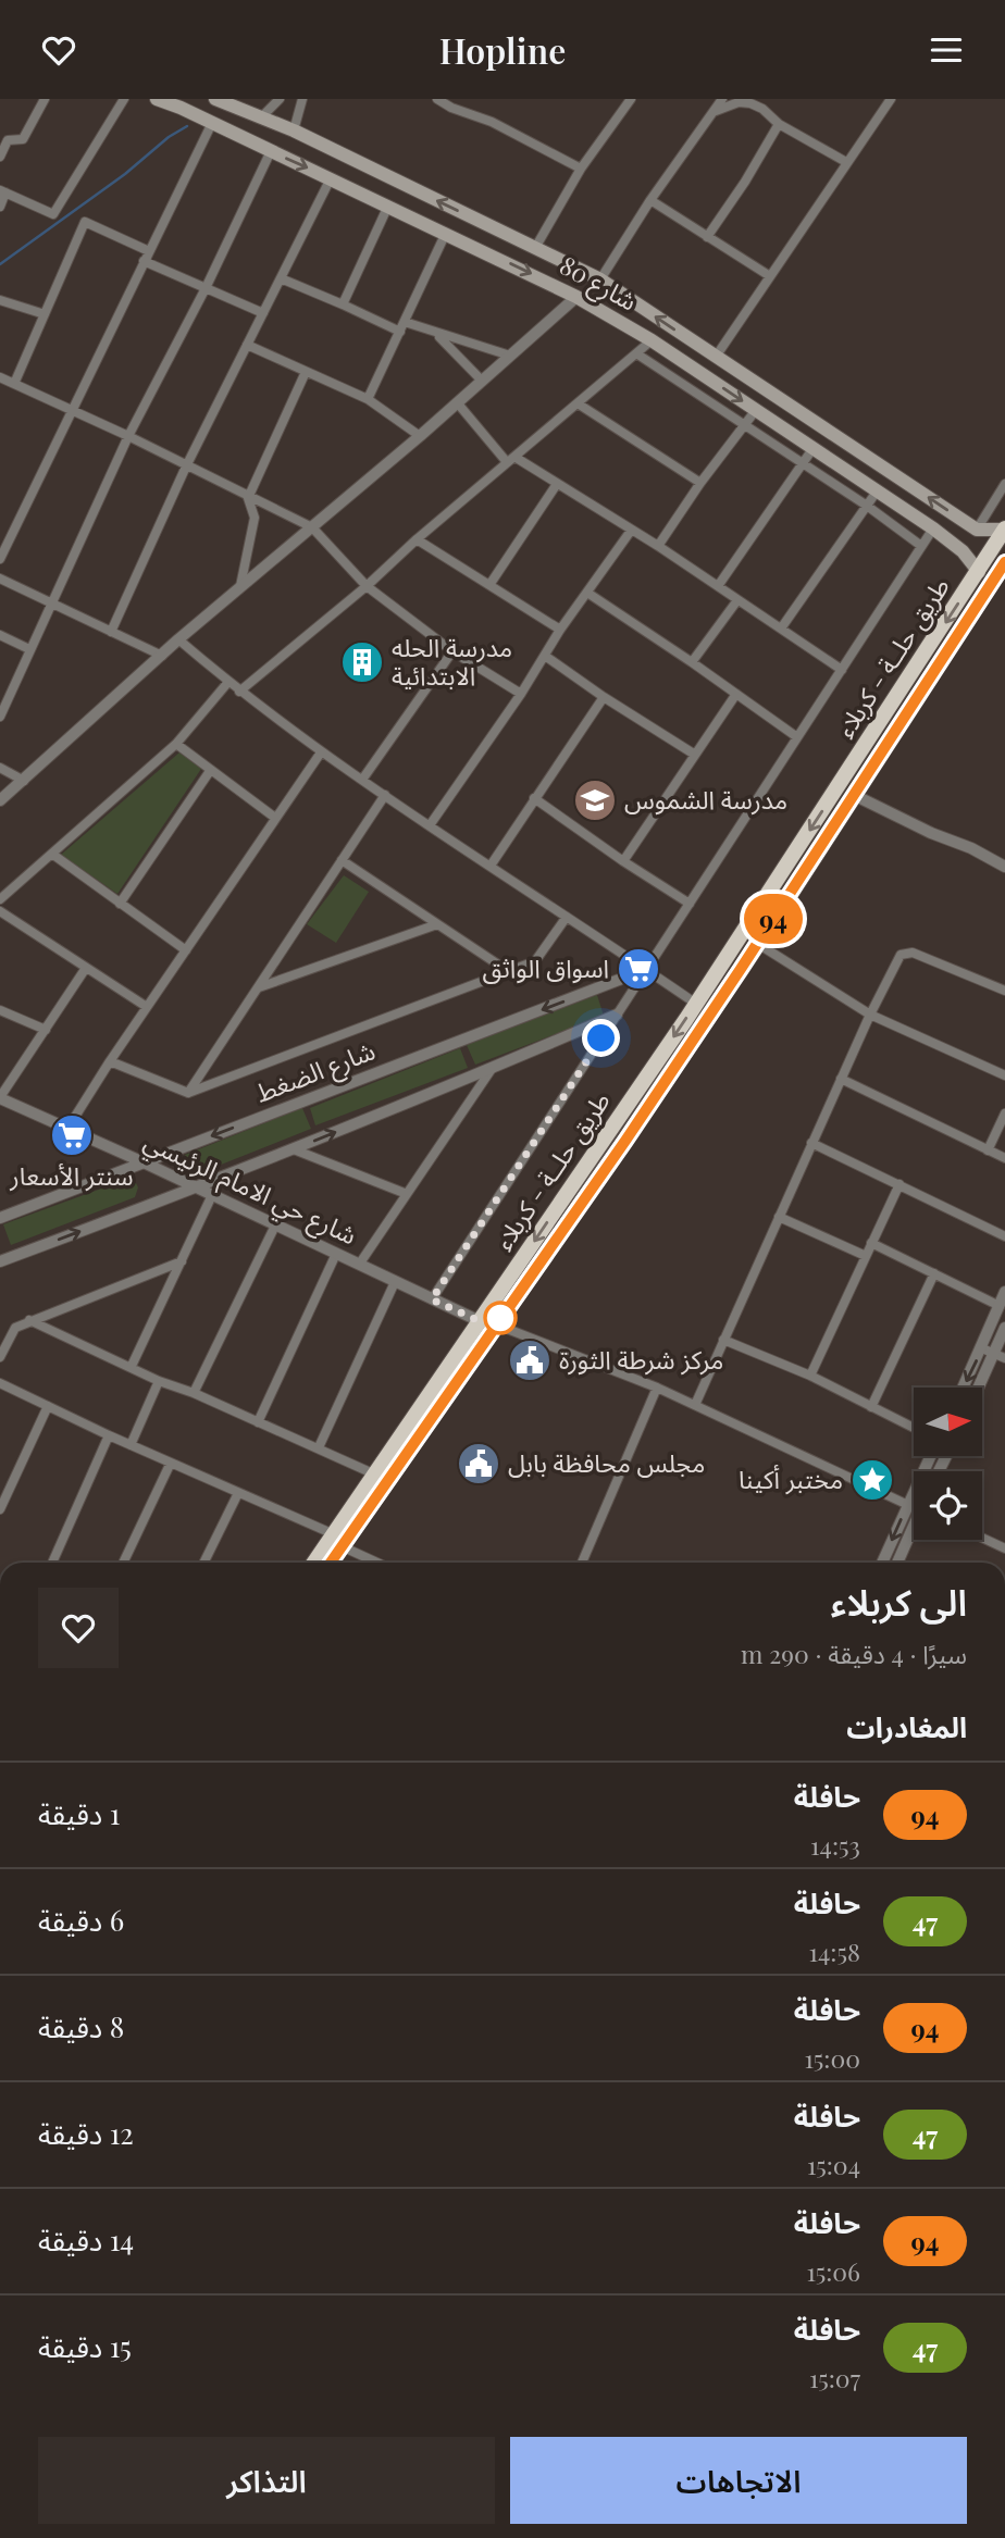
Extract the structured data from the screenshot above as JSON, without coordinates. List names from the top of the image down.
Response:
{
  "streets": {
    "highway": ["طريق حلــة - كربلاء"],
    "main road": ["شارع 80"],
    "street": ["شارع الضغط", "شارع حي الامام الرئيسي"]
  },
  "crossings": [
    ["شارع 80", "طريق حلــة - كربلاء"],
    ["طريق حلــة - كربلاء", "شارع حي الامام الرئيسي"],
    ["شارع الضغط", "شارع حي الامام الرئيسي"]
  ],
  "places": {
    "building": ["مدرسة الحله الابتدائية"],
    "school or university": ["مدرسة الشموس"],
    "supermarket": ["اسواق الواثق", "سنتر الأسعار"],
    "public building": ["مركز شرطة الثورة", "مجلس محافظة بابل"],
    "place": ["مختبر أكينا"]
  },
  "lines": ["bus line 94"],
  "north": "right",
  "page": {
    "header": "Hopline",
    "on_map": "94",
    "heading": [
      ["الى كربلاء", "سيرًا · 4 دقيقة · 290 m"],
      "المغادرات"
    ],
    "list": [
      {
        "mark": "94",
        "name": "حافلة",
        "note": "14:53",
        "value": "1 دقيقة"
      },
      {
        "mark": "47",
        "name": "حافلة",
        "note": "14:58",
        "value": "6 دقيقة"
      },
      {
        "mark": "94",
        "name": "حافلة",
        "note": "15:00",
        "value": "8 دقيقة"
      },
      {
        "mark": "47",
        "name": "حافلة",
        "note": "15:04",
        "value": "12 دقيقة"
      },
      {
        "mark": "94",
        "name": "حافلة",
        "note": "15:06",
        "value": "14 دقيقة"
      },
      {
        "mark": "47",
        "name": "حافلة",
        "note": "15:07",
        "value": "15 دقيقة"
      }
    ],
    "buttons": ["الاتجاهات", "التذاكر"]
  }
}
